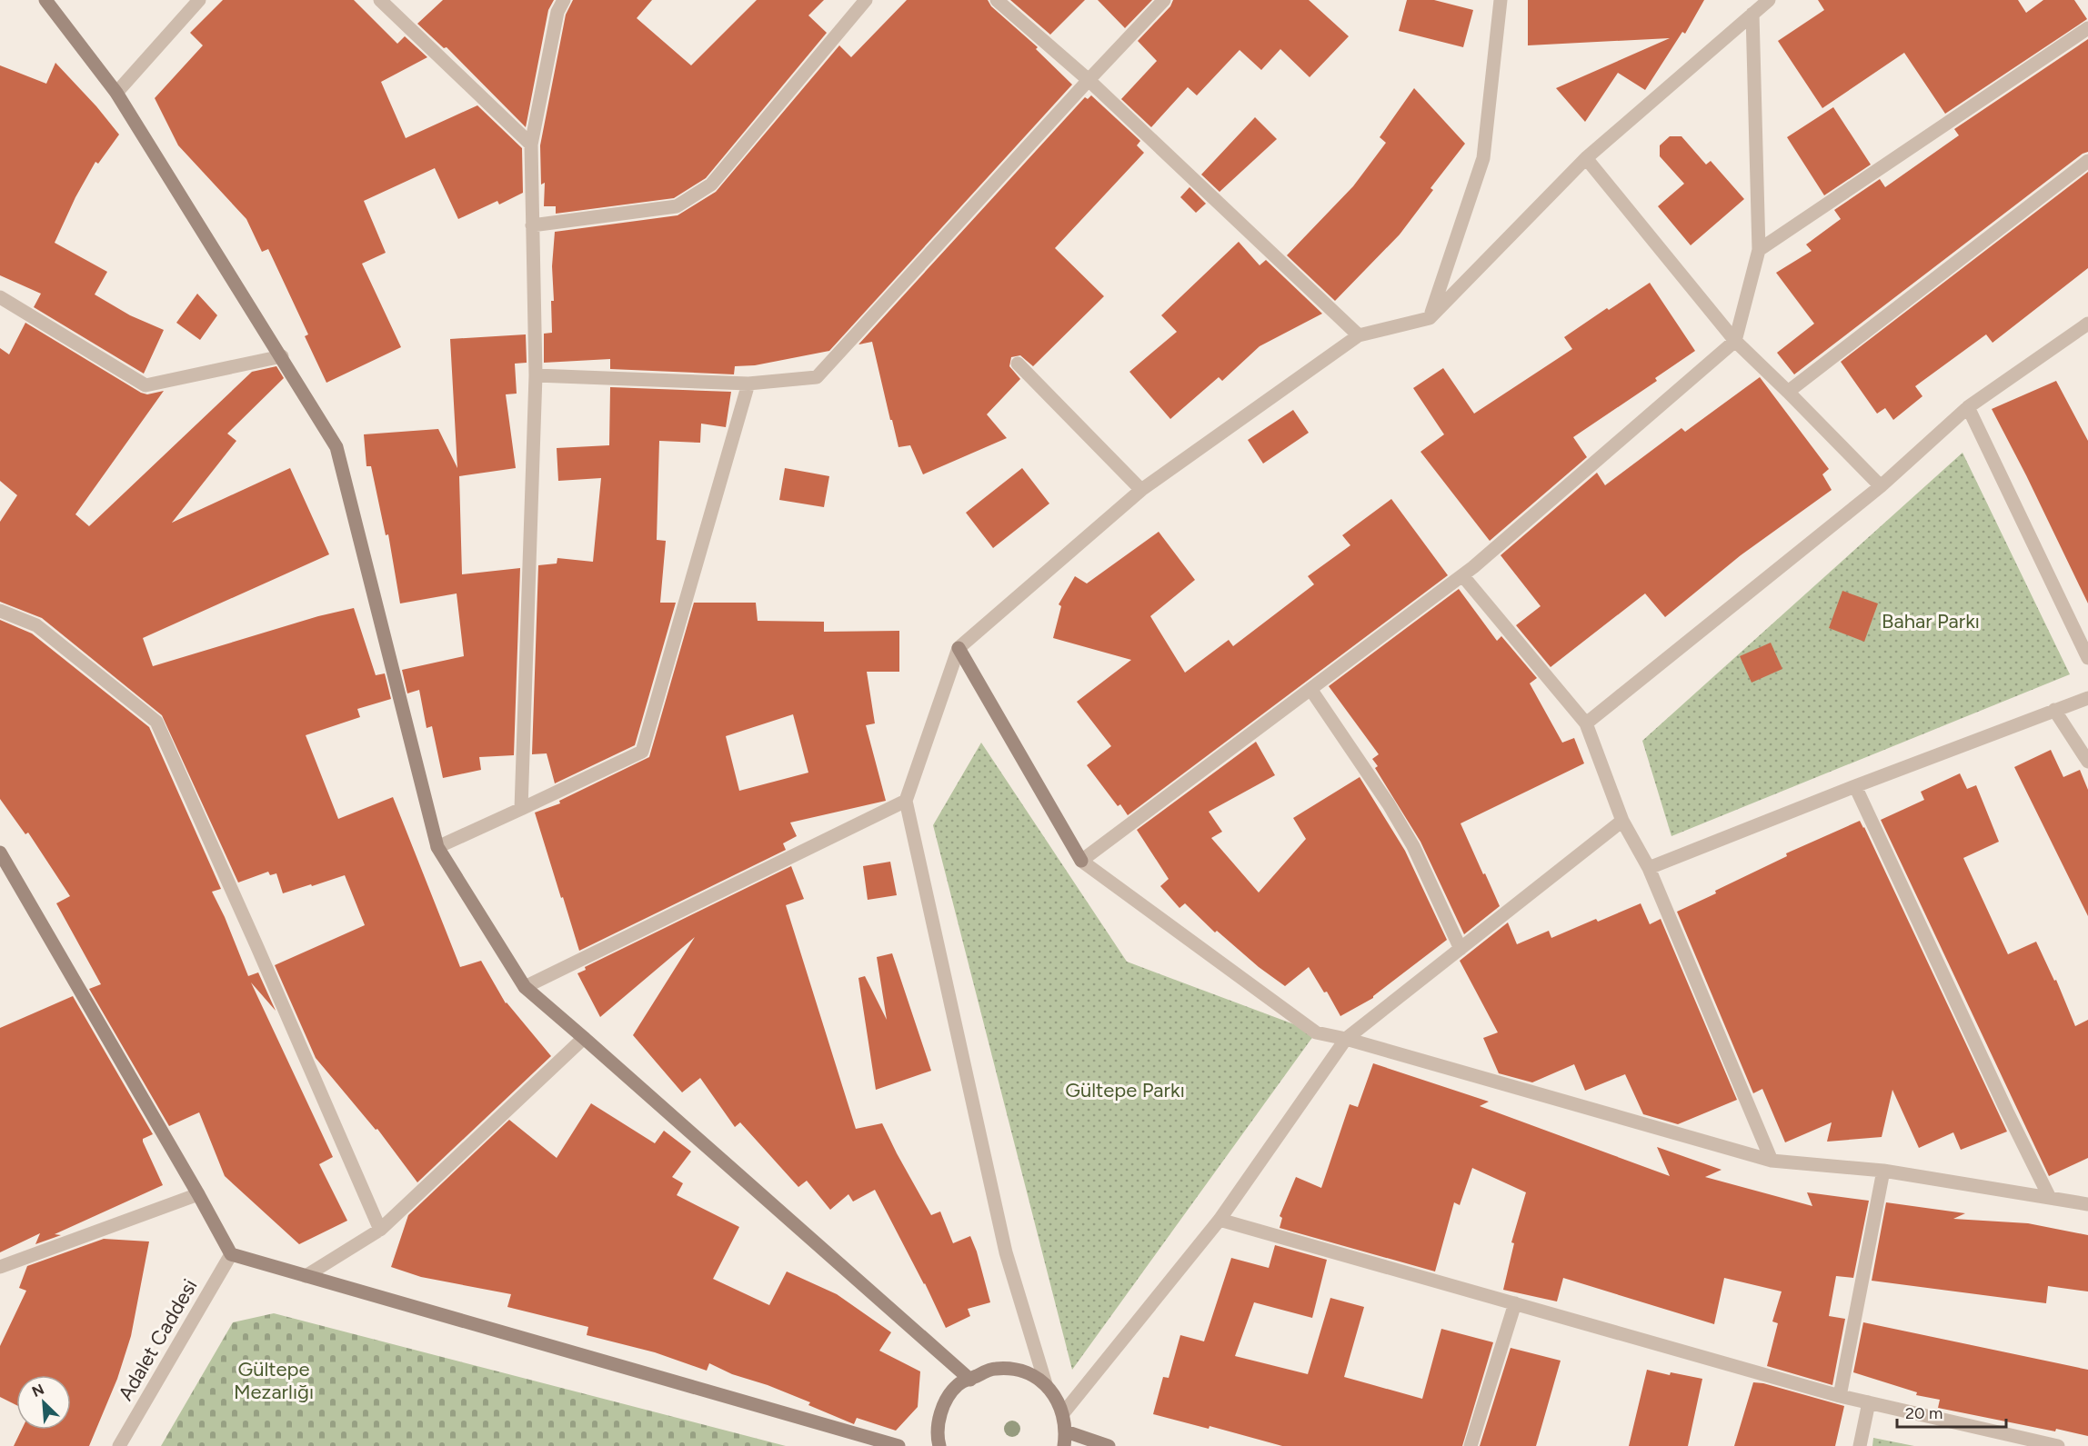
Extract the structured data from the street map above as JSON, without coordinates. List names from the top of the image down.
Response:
{
  "streets": {
    "street": ["Adalet Caddesi"]
  },
  "parks": ["Bahar Parkı", "Gültepe Parkı", "Gültepe Mezarlığı"],
  "scale_bar": "20 m",
  "north": "top left"
}
